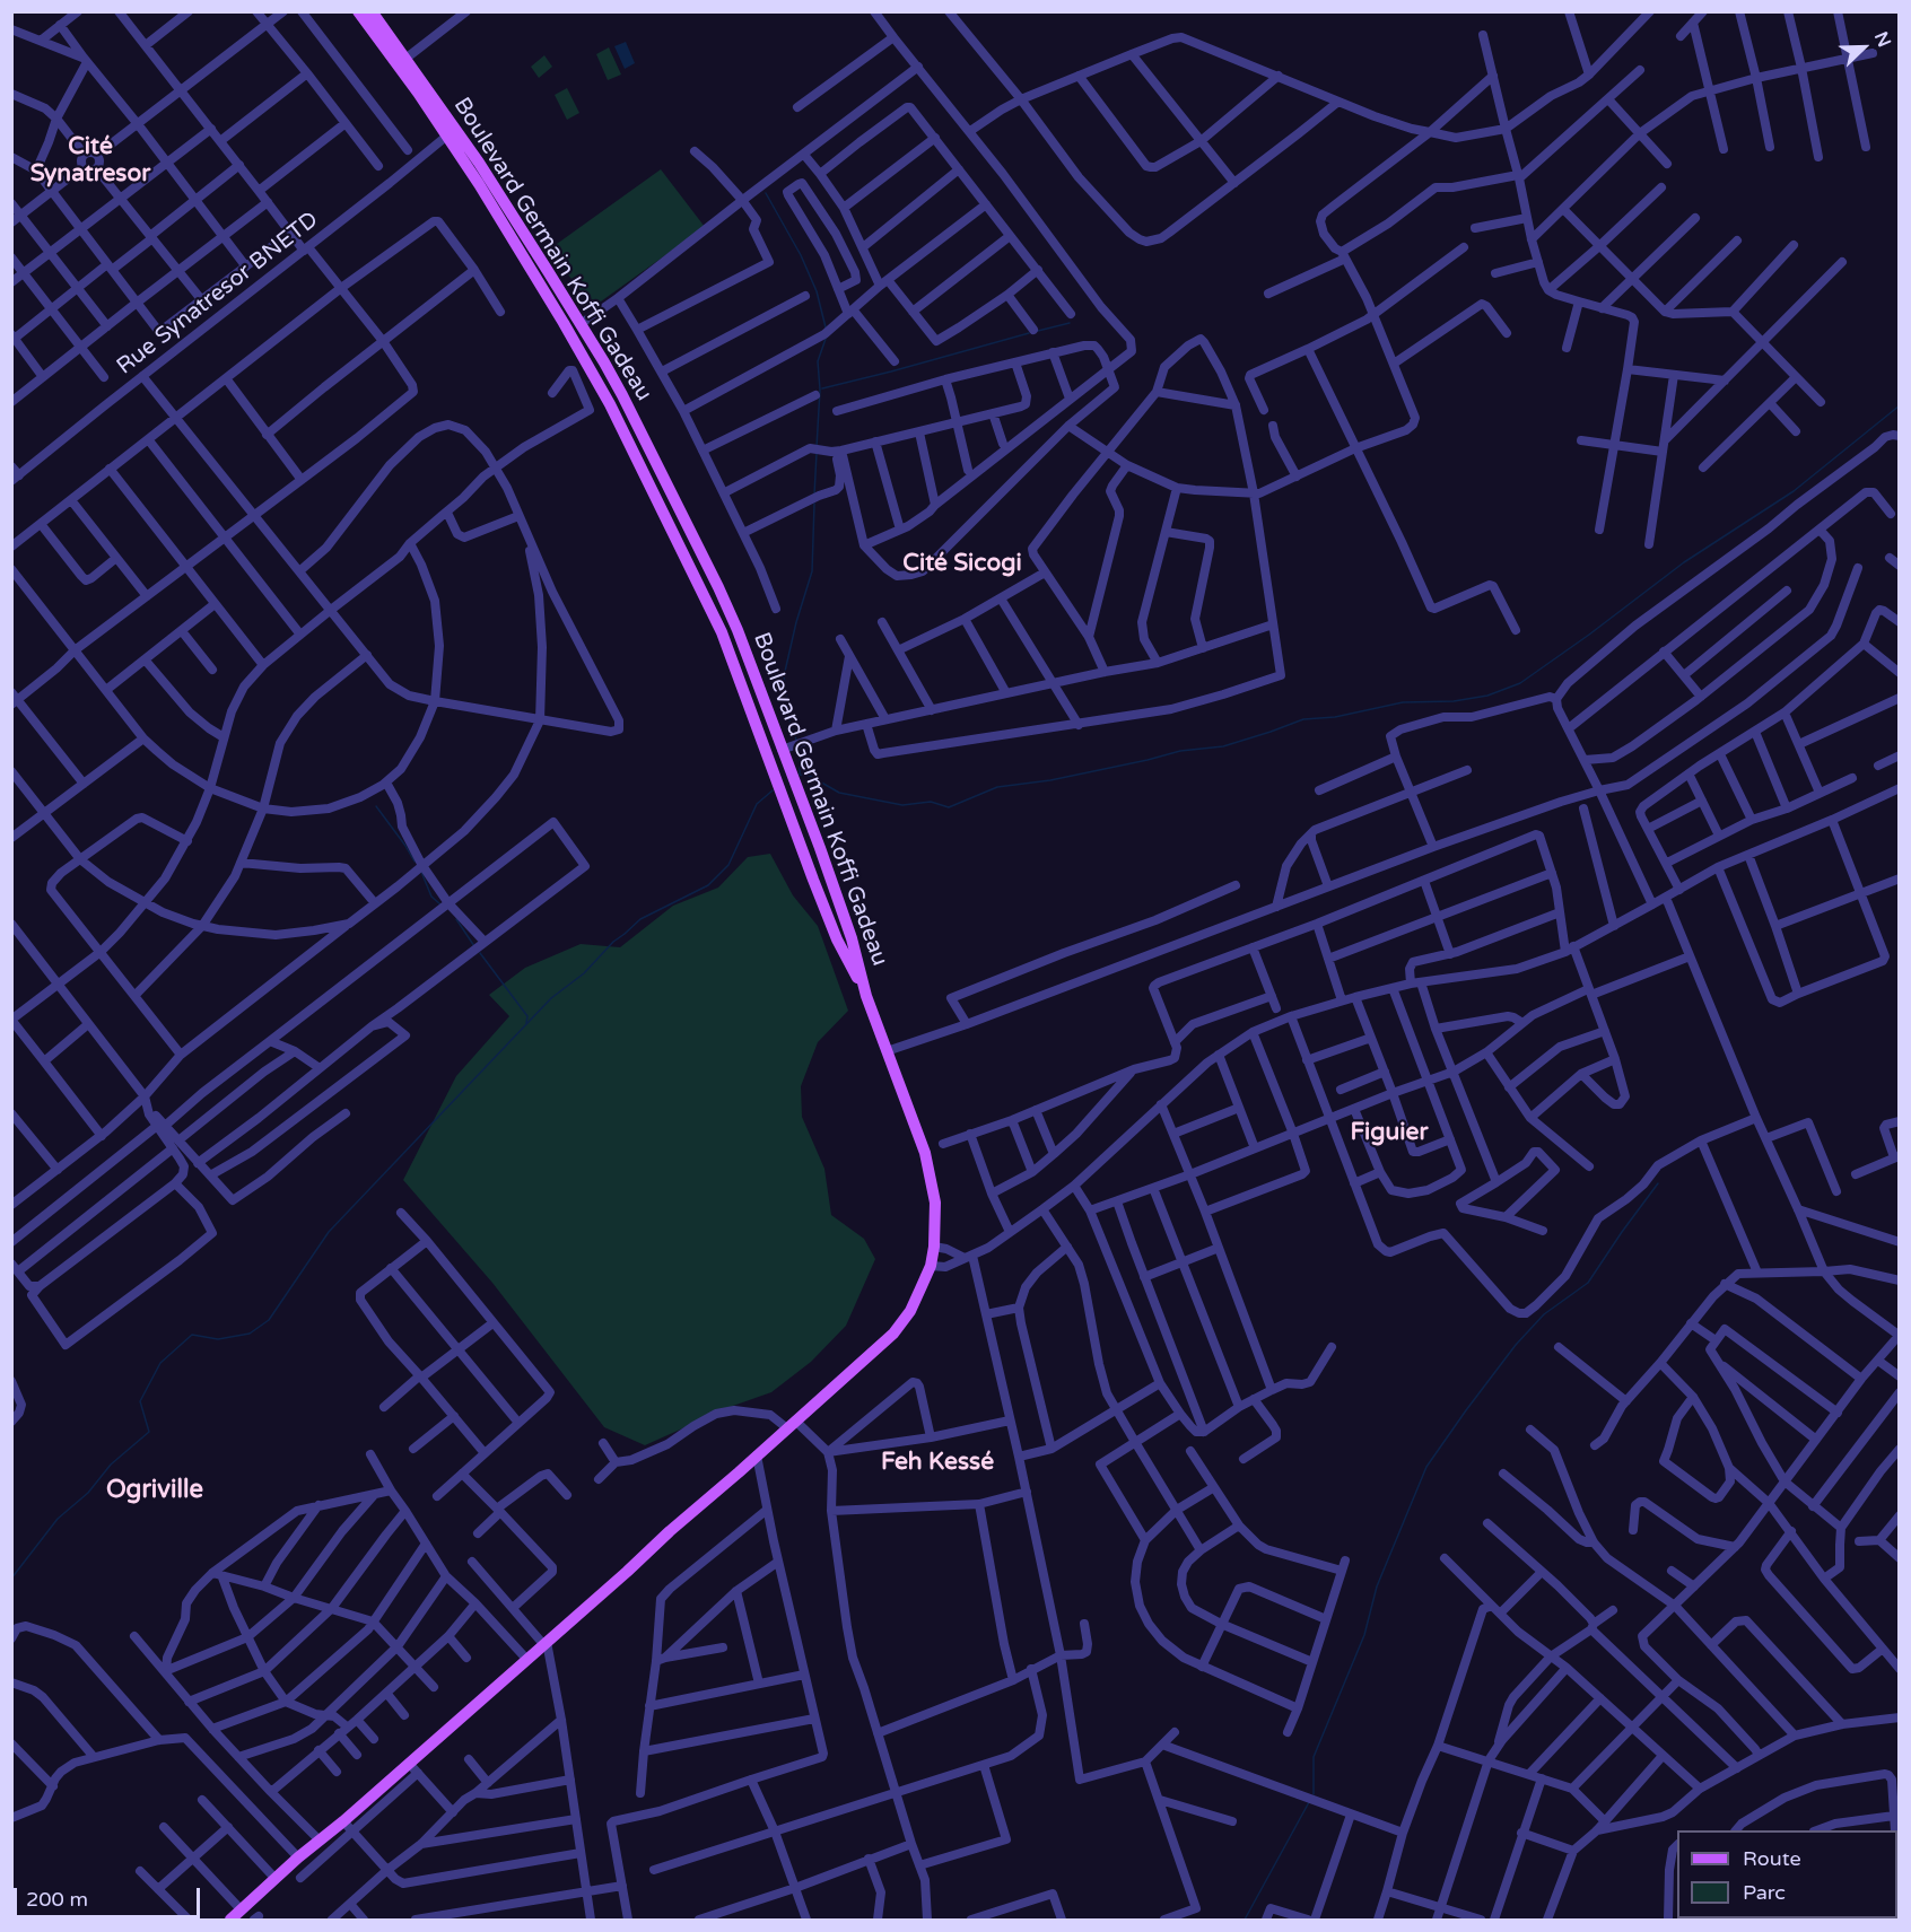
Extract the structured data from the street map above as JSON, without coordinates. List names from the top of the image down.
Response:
{
  "streets": {
    "main road": ["Boulevard Germain Koffi Gadeau"],
    "street": ["Rue Synatresor BNETD"]
  },
  "crossings": [
    ["Boulevard Germain Koffi Gadeau", "Rue Synatresor BNETD"]
  ],
  "districts": [
    "Cité Synatresor",
    "Cité Sicogi",
    "Figuier",
    "Feh Kessé",
    "Ogriville"
  ],
  "legend": ["Route", "Parc"],
  "scale_bar": "200 m",
  "north": "top right"
}
